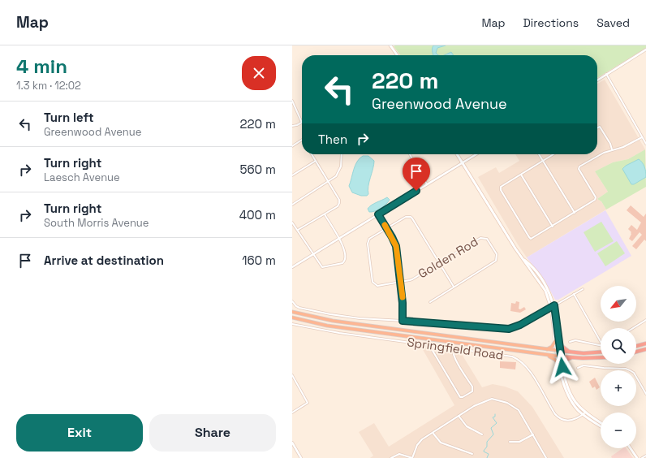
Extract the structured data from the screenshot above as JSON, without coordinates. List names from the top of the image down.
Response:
{
  "streets": {
    "street": ["Golden Rod", "Springfield Road"]
  },
  "north": "bottom left",
  "page": {
    "header": "Map",
    "nav": ["Map", "Directions", "Saved"],
    "heading": ["4 min", "1.3 km · 12:02"],
    "turn": ["220 m", "Greenwood Avenue"],
    "list": [
      {
        "name": "Turn left",
        "note": "Greenwood Avenue",
        "value": "220 m"
      },
      {
        "name": "Turn right",
        "note": "Laesch Avenue",
        "value": "560 m"
      },
      {
        "name": "Turn right",
        "note": "South Morris Avenue",
        "value": "400 m"
      },
      {
        "name": "Arrive at destination",
        "value": "160 m"
      }
    ],
    "then": "Then",
    "map_buttons": ["+", "−"],
    "buttons": ["Exit", "Share"]
  }
}
